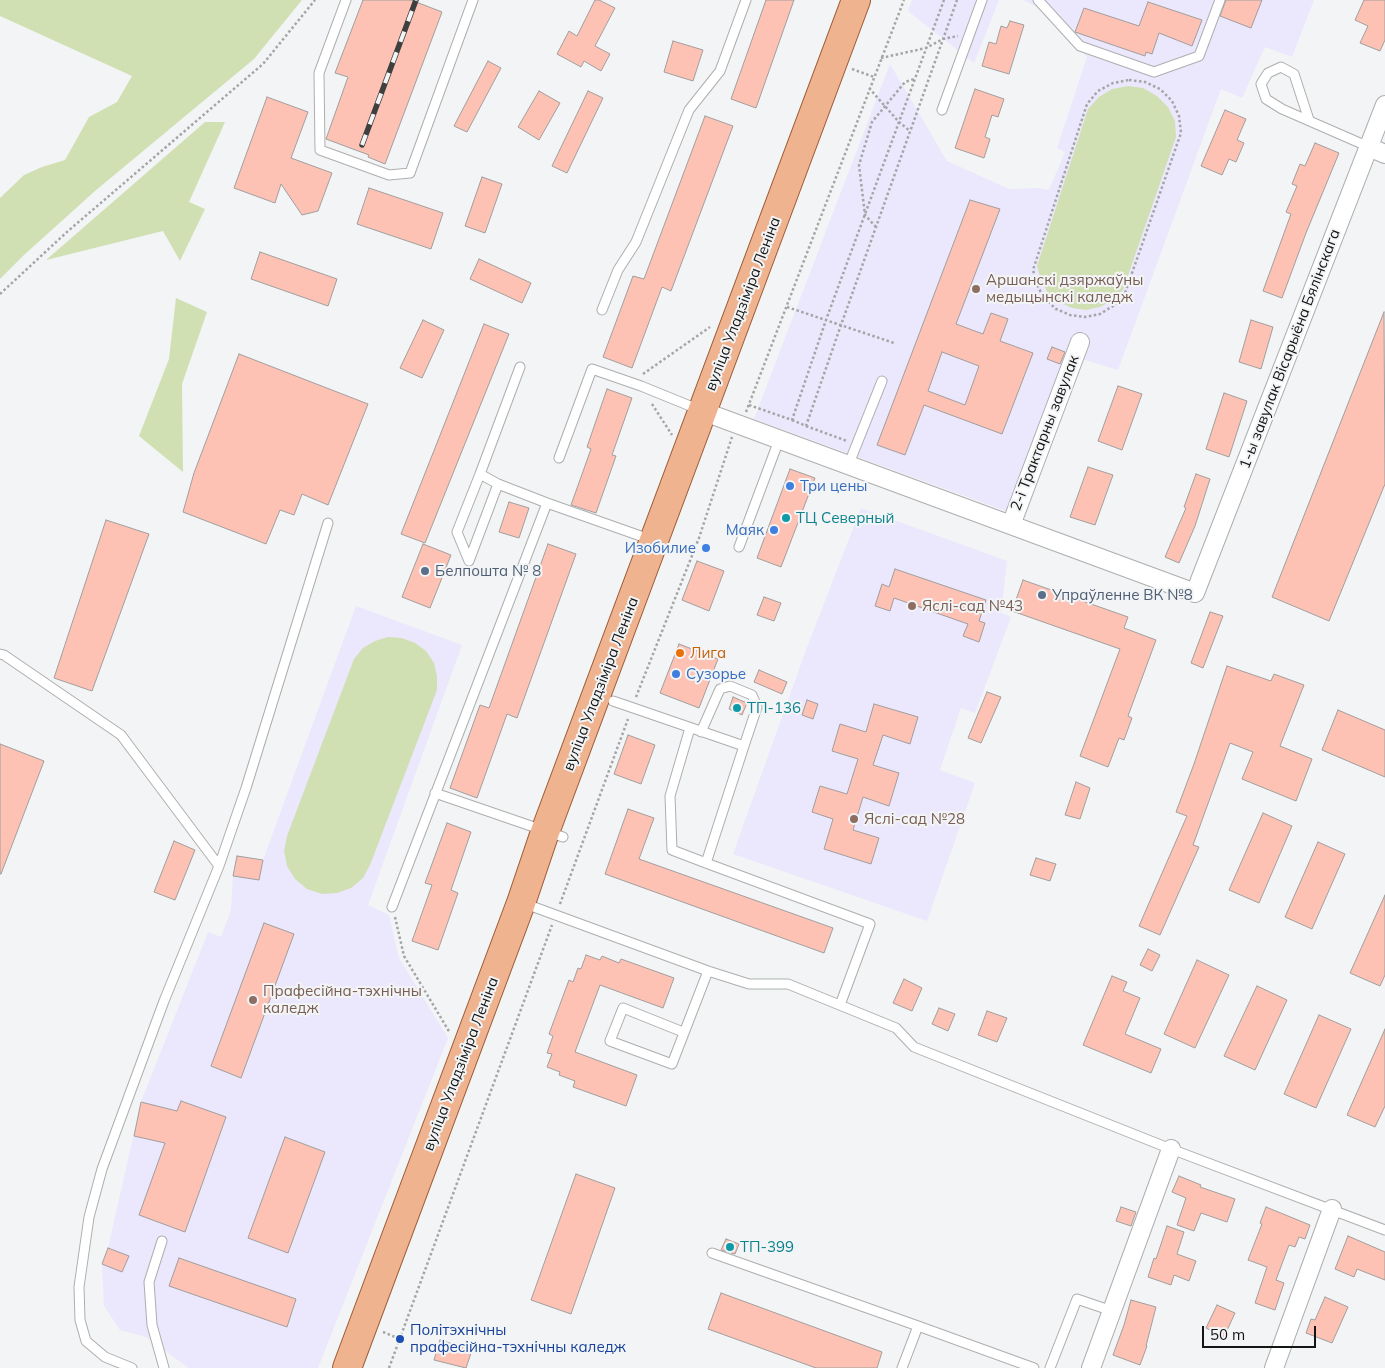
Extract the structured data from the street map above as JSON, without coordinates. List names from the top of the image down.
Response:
{
  "streets": {
    "main road": ["вуліца Уладзіміра Леніна"],
    "street": ["1-ы завулак Вісарыёна Бялінскага", "2-і Трактарны завулак"]
  },
  "crossings": [
    ["1-ы завулак Вісарыёна Бялінскага", "2-і Трактарны завулак"]
  ],
  "places": [
    "Аршанскі дзяржаўны медыцынскі каледж",
    "Три цены",
    "ТЦ Северный",
    "Маяк",
    "Изобилие",
    "Белпошта № 8",
    "Упраўленне ВК №8",
    "Яслі-сад №43",
    "Лига",
    "Сузорье",
    "ТП-136",
    "Яслі-сад №28",
    "Прафесійна-тэхнічны каледж",
    "ТП-399",
    "Політэхнічны прафесійна-тэхнічны каледж"
  ],
  "scale_bar": "50 m"
}
